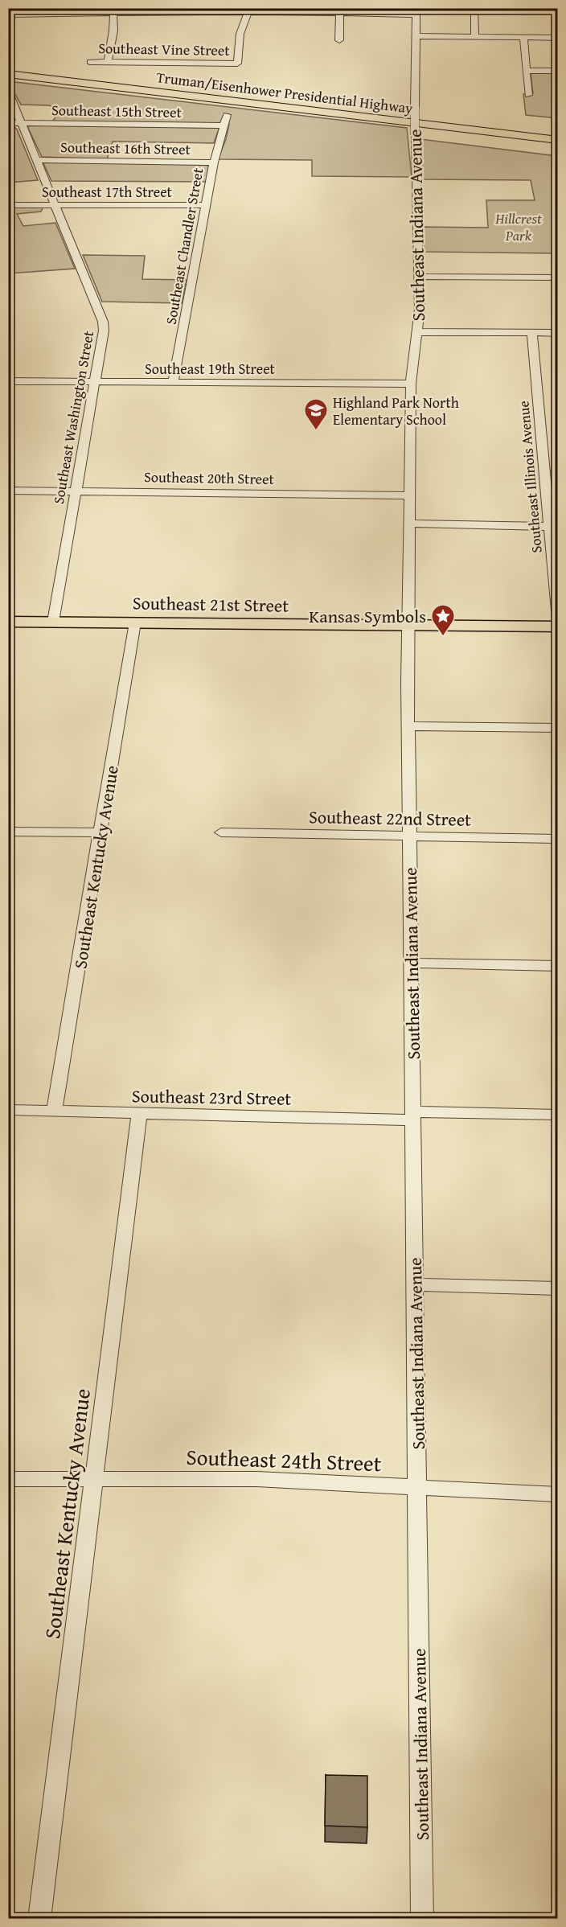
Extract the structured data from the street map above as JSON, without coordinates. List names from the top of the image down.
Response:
{
  "streets": {
    "highway": ["Truman/Eisenhower Presidential Highway"],
    "main road": ["Southeast 21st Street"],
    "street": [
      "Southeast Vine Street",
      "Southeast 15th Street",
      "Southeast 16th Street",
      "Southeast 17th Street",
      "Southeast Indiana Avenue",
      "Southeast Chandler Street",
      "Southeast 19th Street",
      "Southeast Washington Street",
      "Southeast Illinois Avenue",
      "Southeast 20th Street",
      "Southeast 22nd Street",
      "Southeast Kentucky Avenue",
      "Southeast 23rd Street",
      "Southeast 24th Street"
    ]
  },
  "crossings": [
    ["Southeast 15th Street", "Southeast Chandler Street"],
    ["Southeast 15th Street", "Southeast Washington Street"],
    ["Southeast 16th Street", "Southeast Chandler Street"],
    ["Southeast 16th Street", "Southeast Washington Street"],
    ["Southeast 17th Street", "Southeast Chandler Street"],
    ["Southeast 17th Street", "Southeast Washington Street"],
    ["Southeast Indiana Avenue", "Southeast 19th Street"],
    ["Southeast Indiana Avenue", "Southeast 20th Street"],
    ["Southeast Indiana Avenue", "Southeast 21st Street"],
    ["Southeast Indiana Avenue", "Southeast 22nd Street"],
    ["Southeast Indiana Avenue", "Southeast 23rd Street"],
    ["Southeast Indiana Avenue", "Southeast 24th Street"],
    ["Southeast Chandler Street", "Southeast 19th Street"],
    ["Southeast 19th Street", "Southeast Washington Street"],
    ["Southeast Washington Street", "Southeast 20th Street"],
    ["Southeast Washington Street", "Southeast 21st Street"],
    ["Southeast 21st Street", "Southeast Kentucky Avenue"],
    ["Southeast Kentucky Avenue", "Southeast 23rd Street"],
    ["Southeast Kentucky Avenue", "Southeast 24th Street"]
  ],
  "parks": ["Hillcrest Park"],
  "places": {
    "school or university": ["Highland Park North Elementary School"],
    "place": ["Kansas Symbols"]
  }
}
